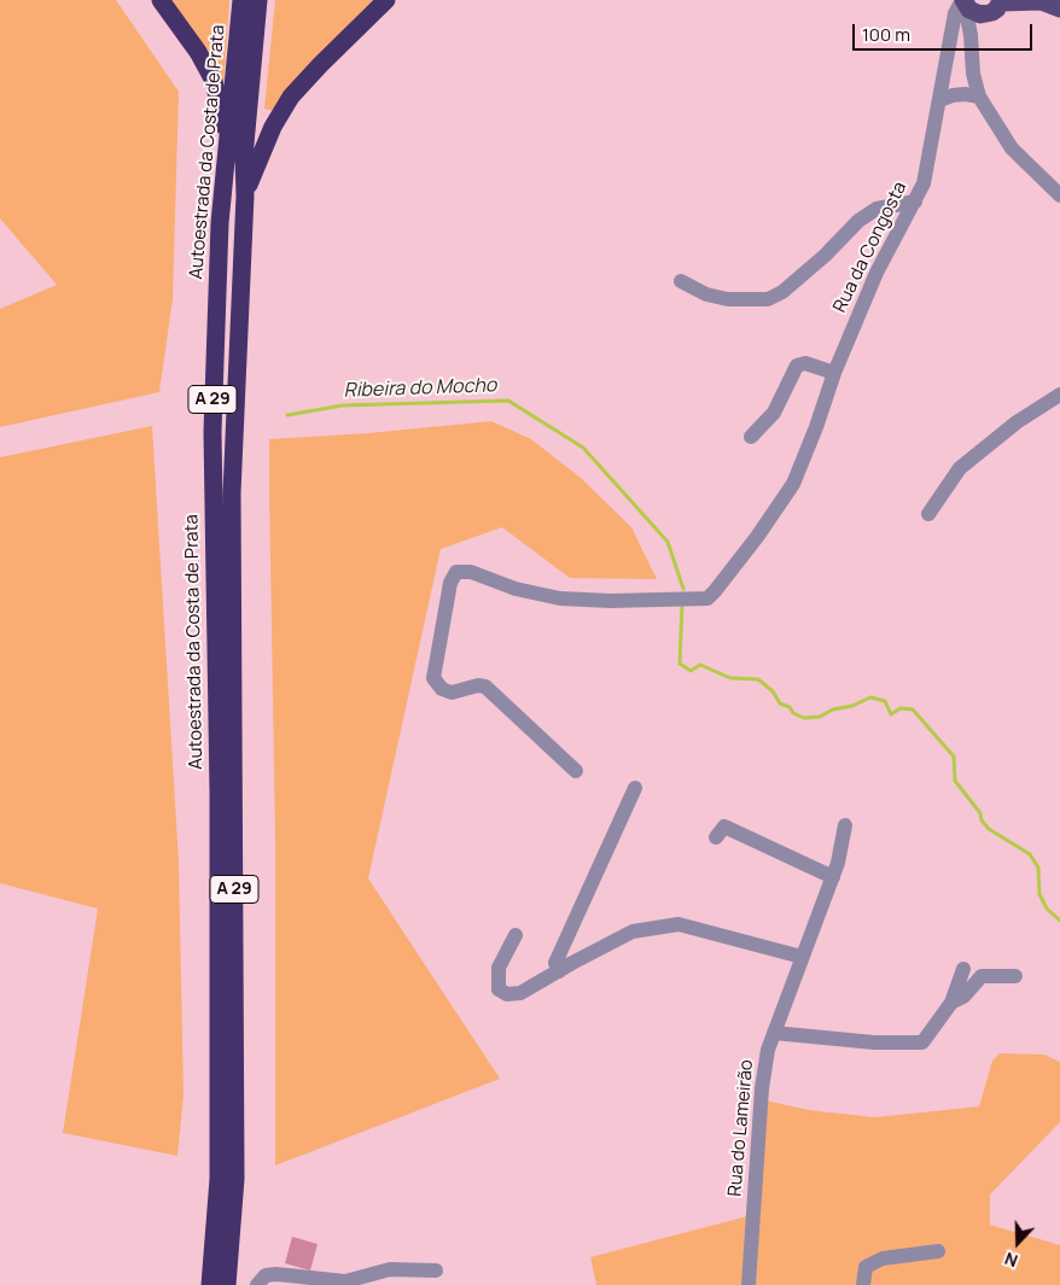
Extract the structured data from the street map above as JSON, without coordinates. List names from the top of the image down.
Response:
{
  "streets": {
    "highway": ["Autoestrada da Costa de Prata", "A 29"],
    "street": ["Rua da Congosta", "Rua do Lameirão"]
  },
  "crossings": [
    ["Autoestrada da Costa de Prata", "A 29"]
  ],
  "water": ["Ribeira do Mocho"],
  "scale_bar": "100 m",
  "north": "bottom"
}
